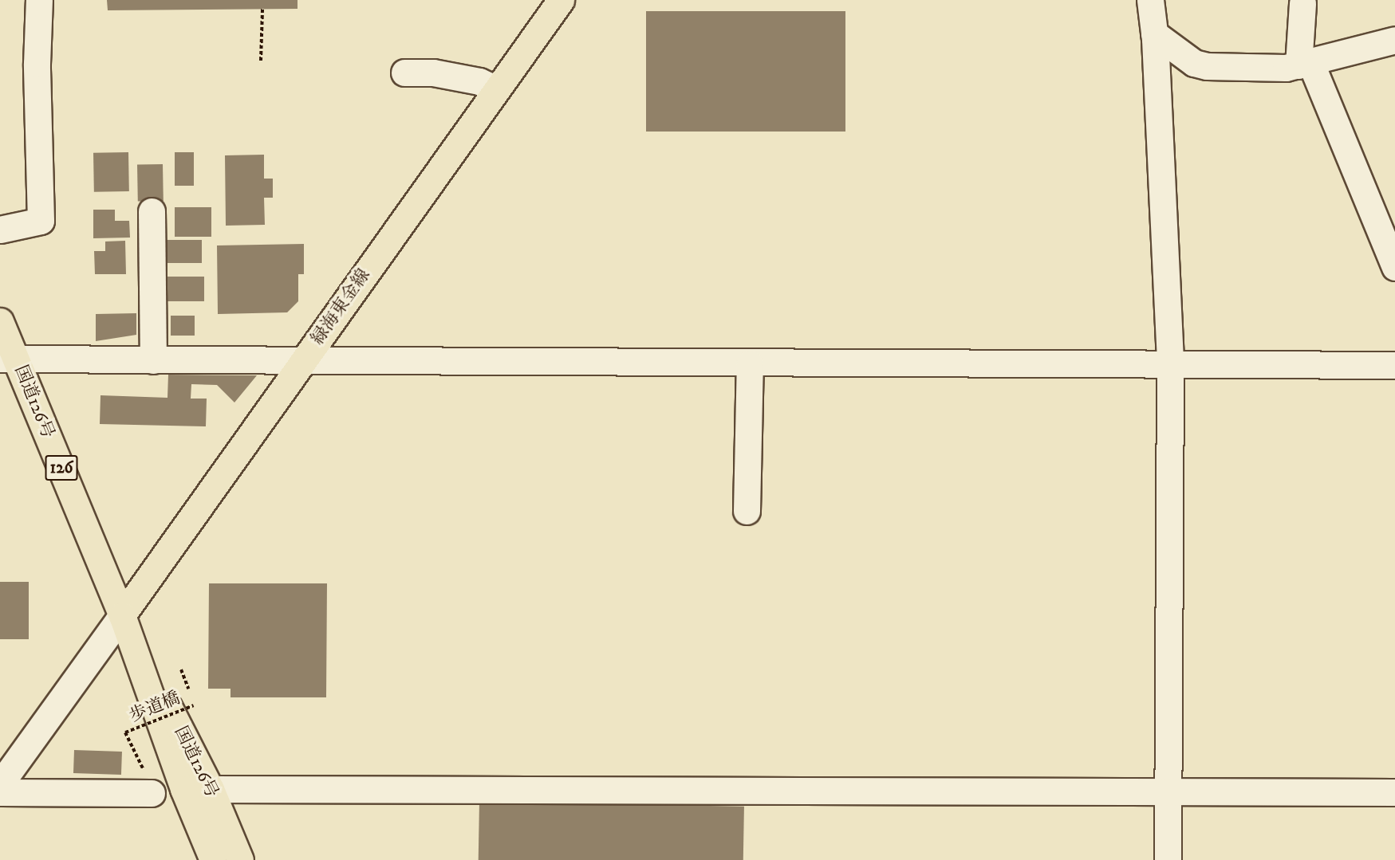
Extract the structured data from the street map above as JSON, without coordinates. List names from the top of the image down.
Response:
{
  "streets": {
    "main road": ["緑海東金線", "国道126号", "126"],
    "path": ["歩道橋"]
  },
  "crossings": [
    ["緑海東金線", "国道126号"]
  ]
}
